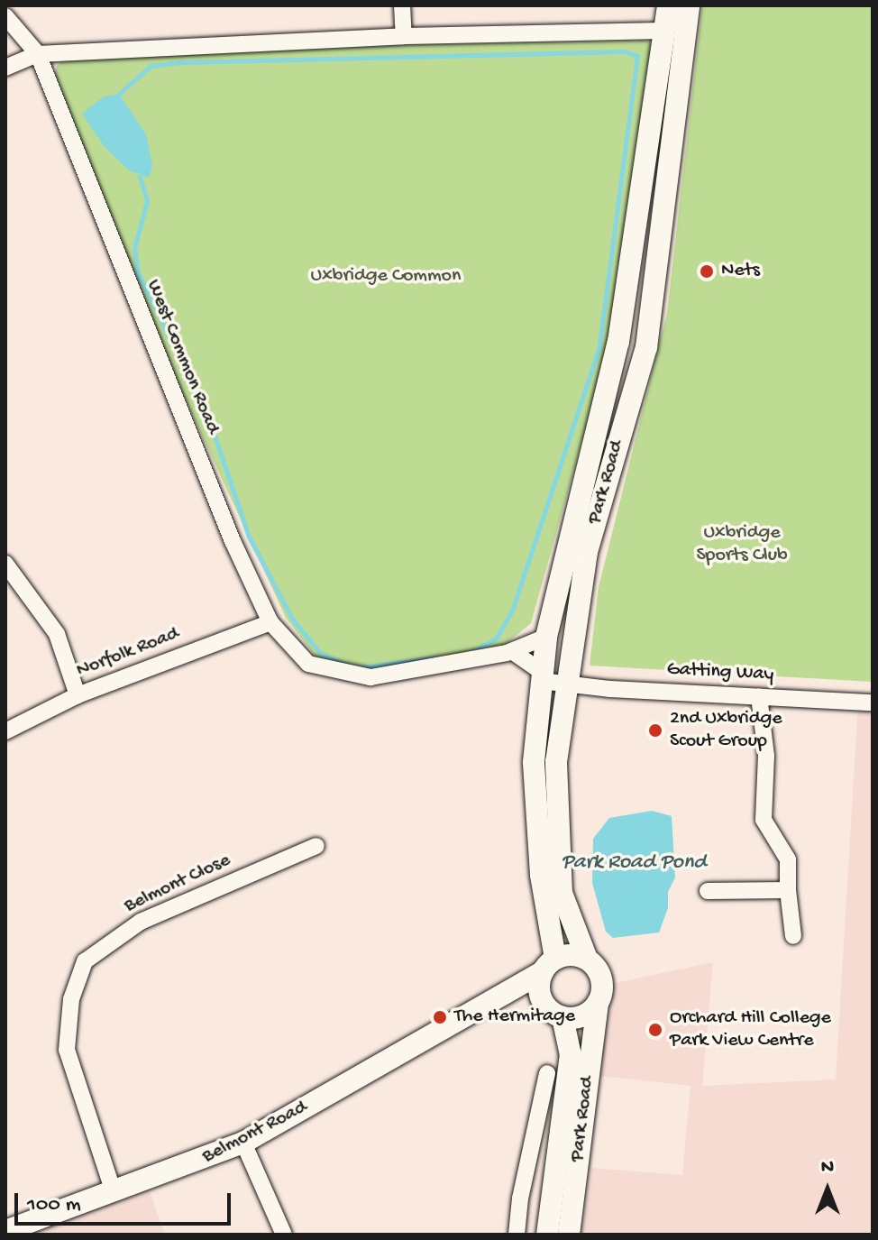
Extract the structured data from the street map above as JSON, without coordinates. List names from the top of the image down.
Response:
{
  "streets": {
    "main road": ["Park Road", "Belmont Road"],
    "street": [
      "West Common Road",
      "Norfolk Road",
      "Gatting Way",
      "Belmont Close"
    ]
  },
  "crossings": [
    ["West Common Road", "Norfolk Road"],
    ["Park Road", "Gatting Way"],
    ["Park Road", "Belmont Road"],
    ["Belmont Close", "Belmont Road"]
  ],
  "water": ["Park Road Pond"],
  "parks": ["Uxbridge Common", "Uxbridge Sports Club"],
  "places": [
    "Nets",
    "2nd Uxbridge Scout Group",
    "The Hermitage",
    "Orchard Hill College Park View Centre"
  ],
  "scale_bar": "100 m",
  "north": "top"
}
